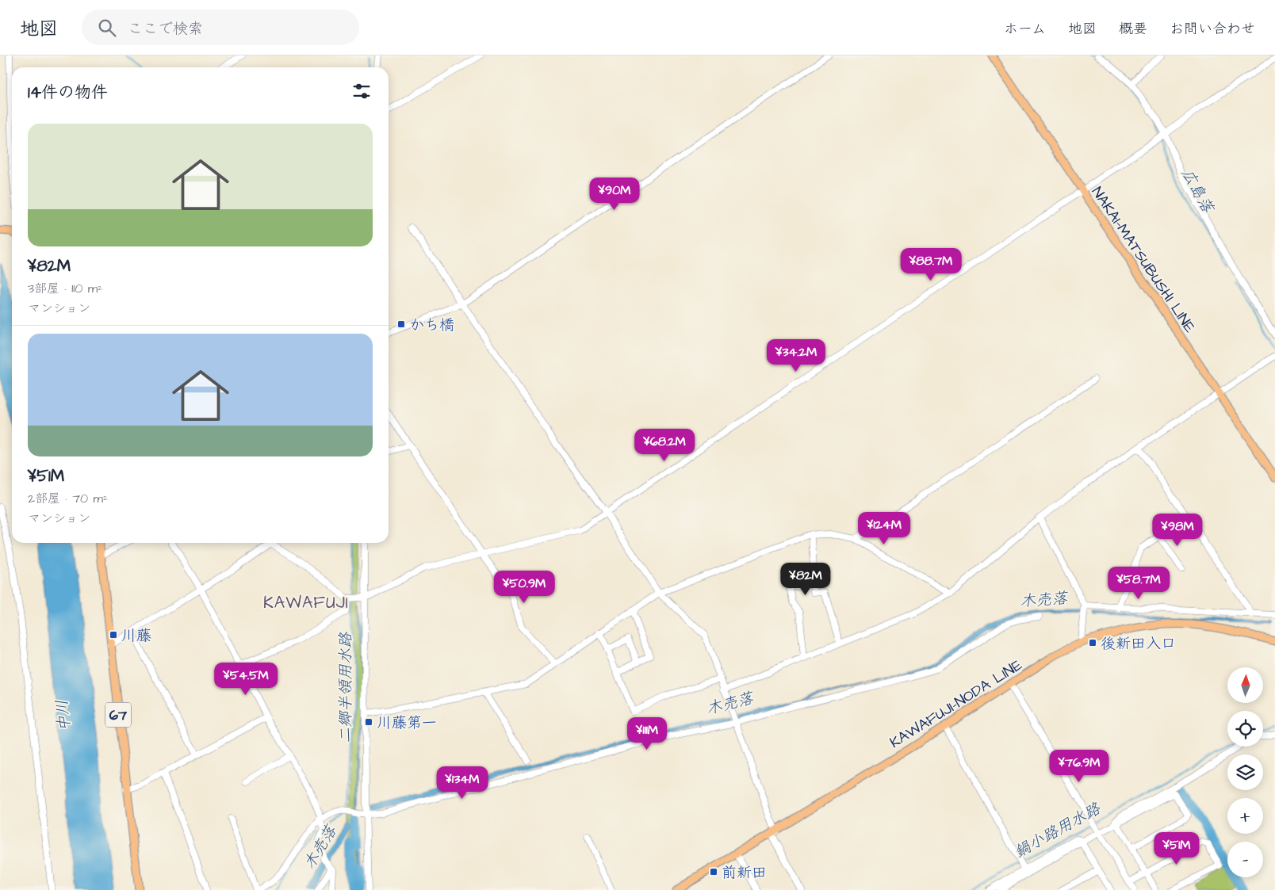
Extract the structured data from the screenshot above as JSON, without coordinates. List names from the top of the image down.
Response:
{
  "streets": {
    "main road": ["NAKAI-MATSUBUSHI LINE", "KAWAFUJI-NODA LINE", "67"]
  },
  "districts": ["KAWAFUJI"],
  "water": [
    "広島落",
    "木売落",
    "二郷半領用水路",
    "中川",
    "鍋小路用水路"
  ],
  "places": {
    "transit": [
      "かち橋",
      "川藤",
      "後新田入口",
      "川藤第一",
      "前新田"
    ]
  },
  "north": "top",
  "page": {
    "header": "地図",
    "search": "ここで検索",
    "nav": [
      "ホーム",
      "地図",
      "概要",
      "お問い合わせ"
    ],
    "heading": "14件の物件",
    "list": [
      {
        "name": "¥82M",
        "note": "3部屋 · 110 m² · マンション"
      },
      {
        "name": "¥51M",
        "note": "2部屋 · 70 m² · マンション"
      }
    ],
    "price": [
      "¥90M",
      "¥88.7M",
      "¥34.2M",
      "¥68.2M",
      "¥124M",
      "¥98M",
      "¥82M",
      "¥58.7M",
      "¥50.9M",
      "¥54.5M",
      "¥111M",
      "¥76.9M",
      "¥134M",
      "¥51M"
    ],
    "map_buttons": ["+", "−"]
  }
}
